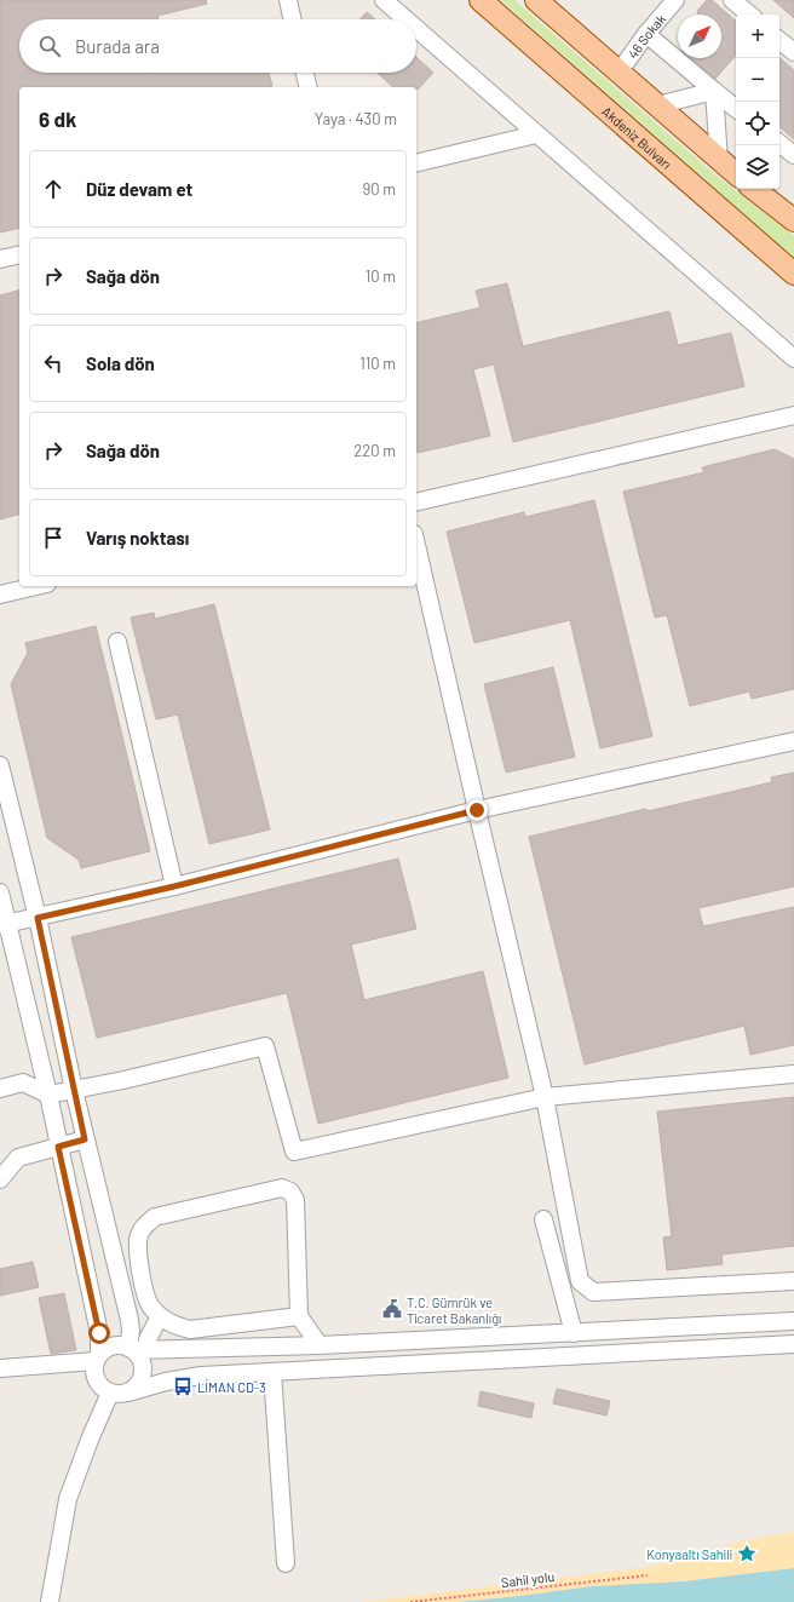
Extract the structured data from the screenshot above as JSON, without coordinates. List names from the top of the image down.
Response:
{
  "streets": {
    "main road": ["Akdeniz Bulvarı"],
    "street": ["46 Sokak"],
    "path": ["Sahil yolu"]
  },
  "places": {
    "public building": ["T.C. Gümrük ve Ticaret Bakanlığı"],
    "bus stop": ["LİMAN CD-3"],
    "place": ["Konyaaltı Sahili"]
  },
  "north": "top right",
  "page": {
    "map_buttons": ["+", "−"],
    "search": "Burada ara",
    "heading": ["6 dk", "Yaya · 430 m"],
    "list": [
      ["Düz devam et", "90 m"],
      ["Sağa dön", "10 m"],
      ["Sola dön", "110 m"],
      ["Sağa dön", "220 m"],
      "Varış noktası"
    ]
  }
}
